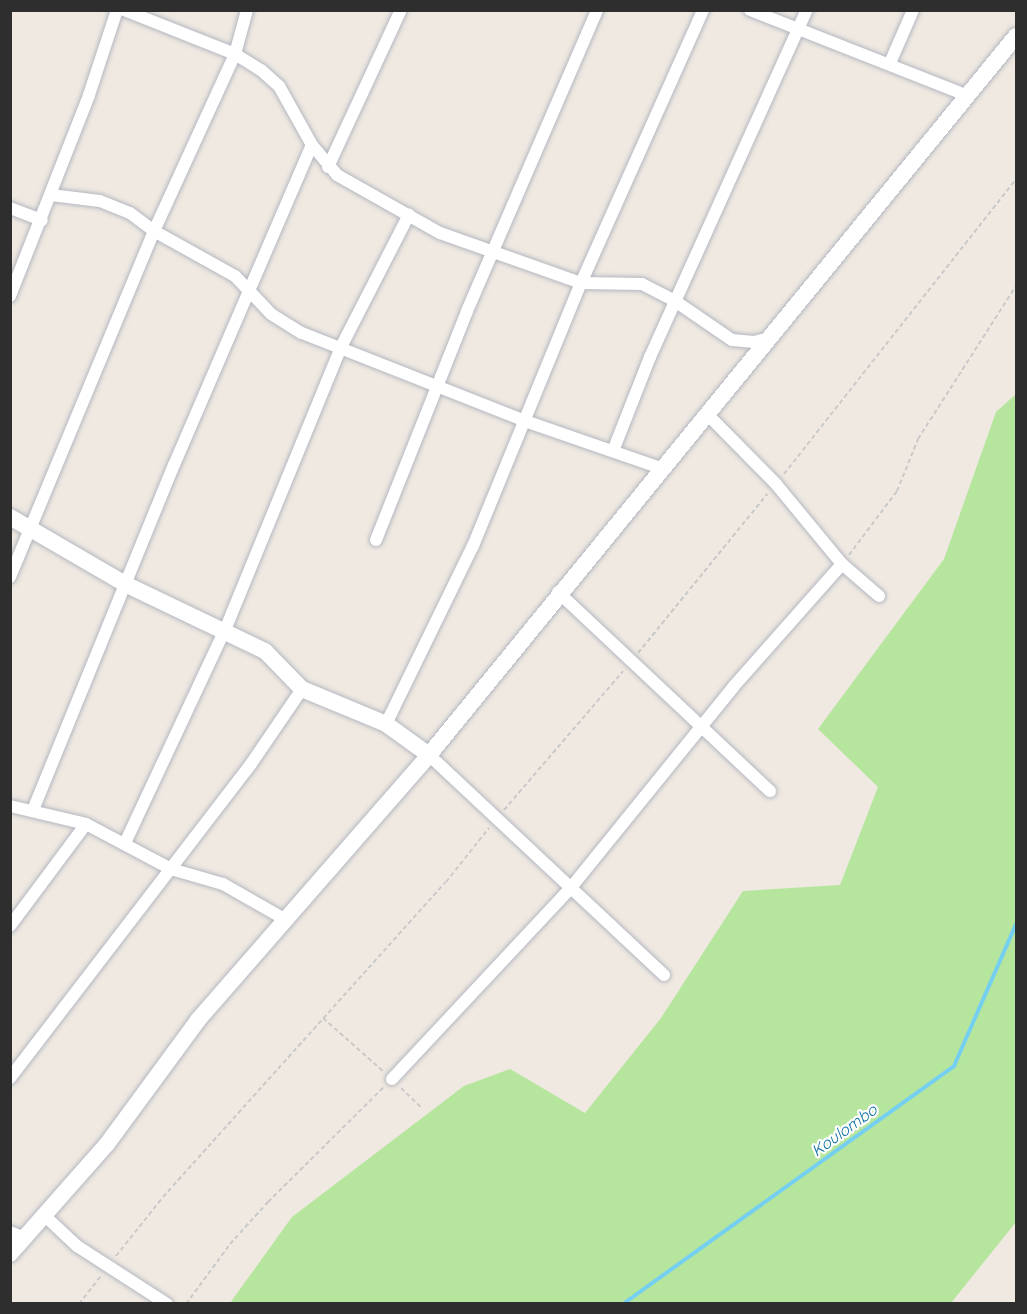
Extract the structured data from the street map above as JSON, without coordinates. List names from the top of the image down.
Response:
{
  "water": ["Koulombo"]
}
